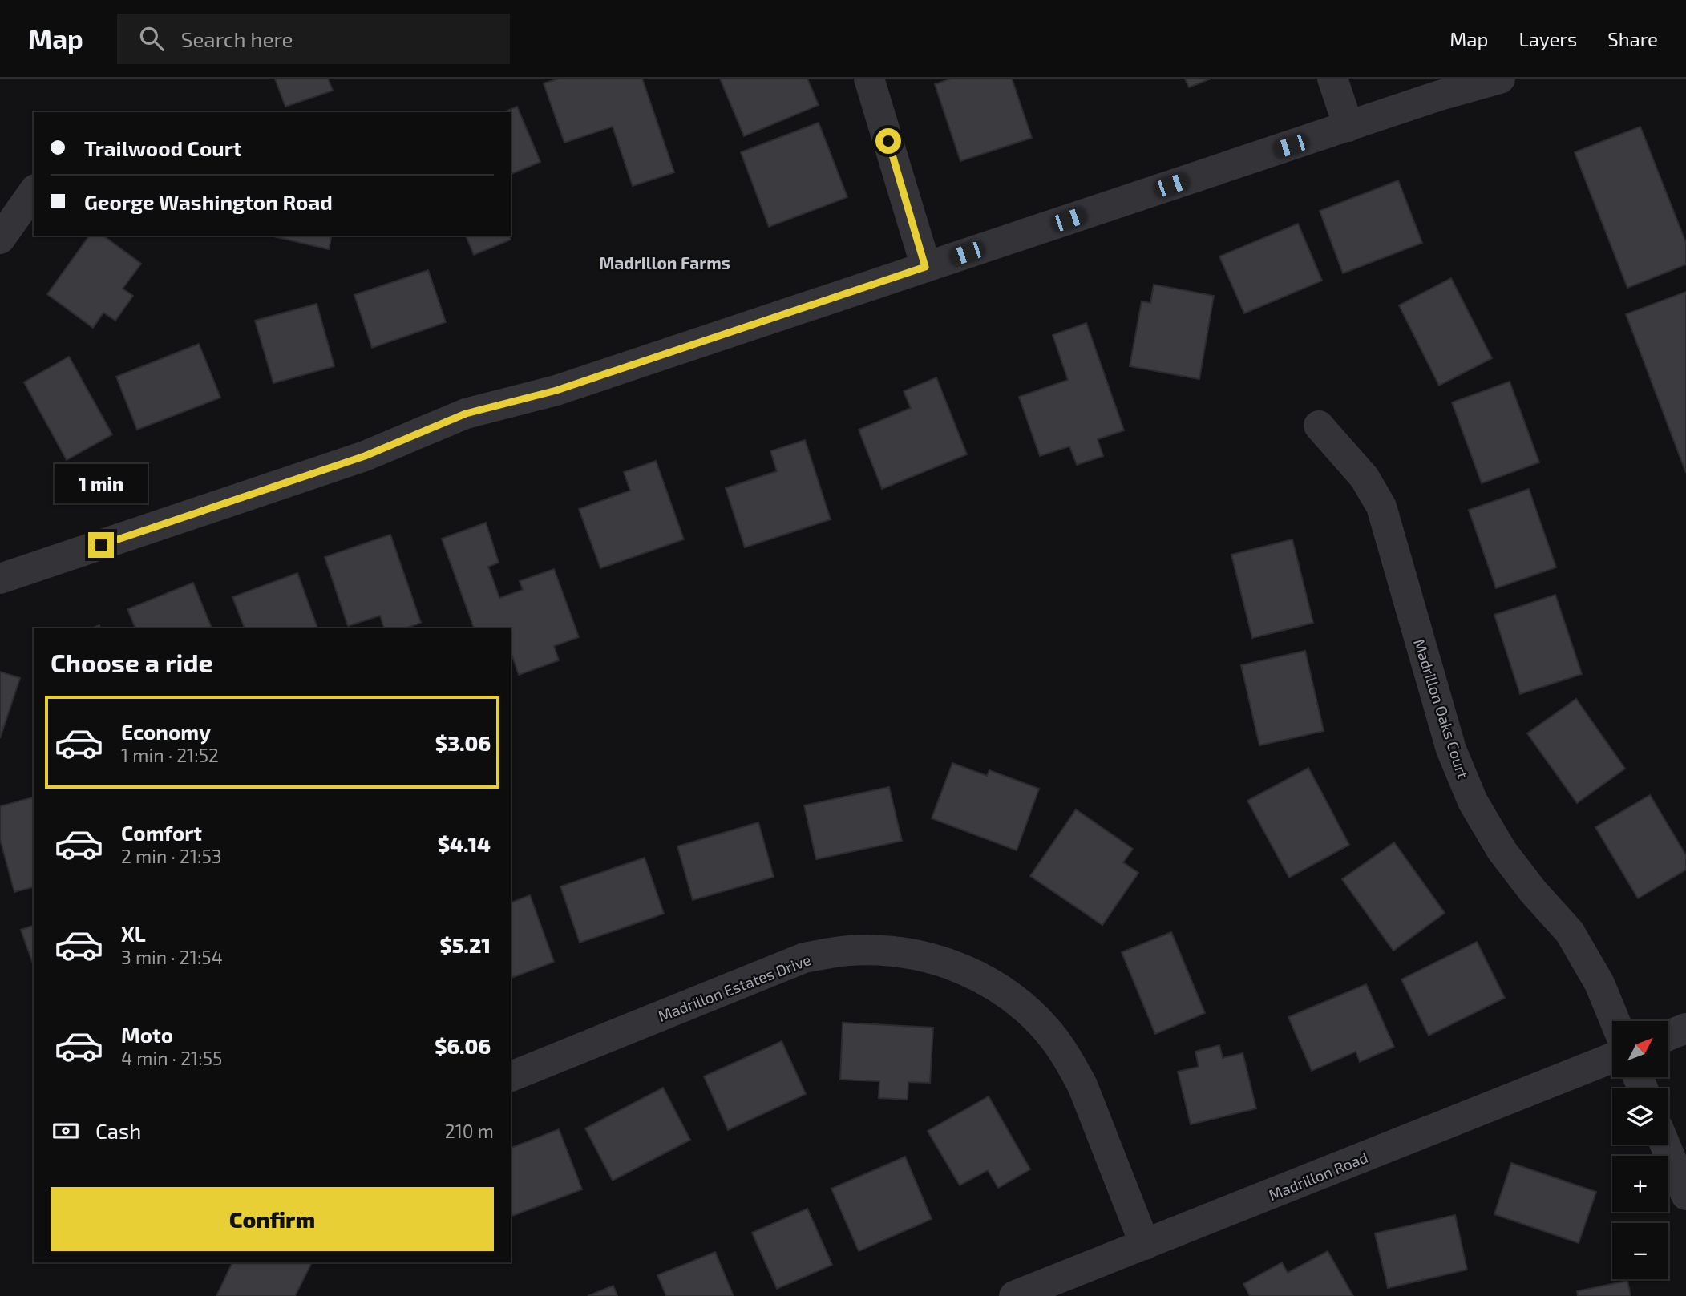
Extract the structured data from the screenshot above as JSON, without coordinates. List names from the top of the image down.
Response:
{
  "streets": {
    "street": ["Madrillon Oaks Court", "Madrillon Estates Drive", "Madrillon Road"]
  },
  "crossings": [
    ["Madrillon Estates Drive", "Madrillon Road"]
  ],
  "districts": ["Madrillon Farms"],
  "north": "top right",
  "page": {
    "header": "Map",
    "search": "Search here",
    "nav": ["Map", "Layers", "Share"],
    "banner": ["Trailwood Court", "George Washington Road"],
    "bubble": "1 min",
    "heading": "Choose a ride",
    "list": [
      {
        "name": "Economy",
        "note": "1 min · 21:52",
        "value": "$3.06"
      },
      {
        "name": "Comfort",
        "note": "2 min · 21:53",
        "value": "$4.14"
      },
      {
        "name": "XL",
        "note": "3 min · 21:54",
        "value": "$5.21"
      },
      {
        "name": "Moto",
        "note": "4 min · 21:55",
        "value": "$6.06"
      }
    ],
    "map_buttons": ["+", "−"],
    "pay": ["Cash", "210 m"],
    "buttons": "Confirm"
  }
}
